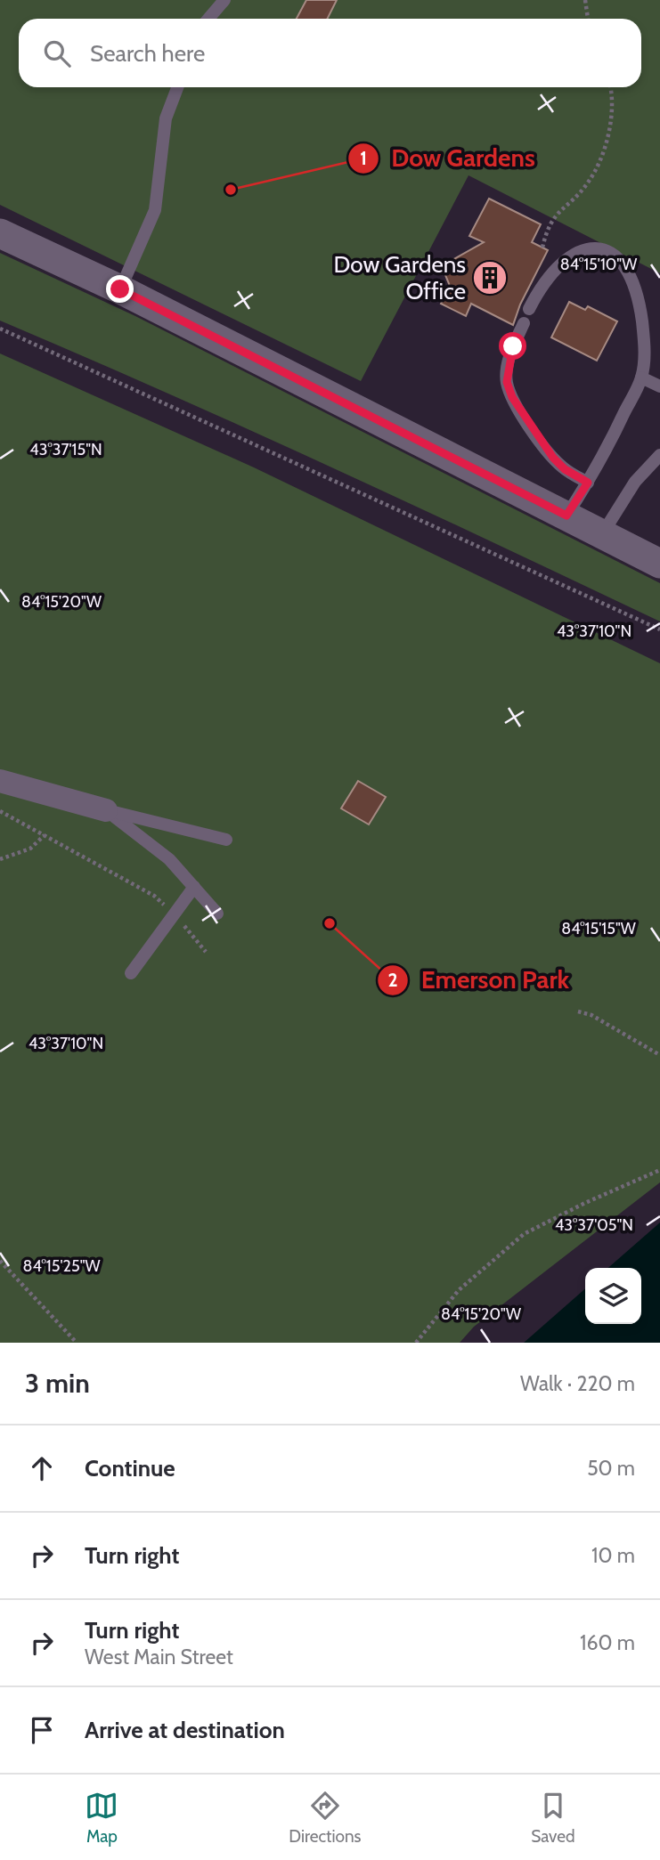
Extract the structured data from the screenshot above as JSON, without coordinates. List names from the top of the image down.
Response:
{
  "places": {
    "other": ["Dow Gardens", "Emerson Park"],
    "building": ["Dow Gardens Office"]
  },
  "page": {
    "search": "Search here",
    "heading": ["3 min", "Walk · 220 m"],
    "list": [
      ["Continue", "50 m"],
      ["Turn right", "10 m"],
      ["Turn right", "West Main Street", "160 m"],
      "Arrive at destination"
    ],
    "nav": ["Map", "Directions", "Saved"]
  },
  "coordinates": [
    "84°15'10\"W",
    "43°37'15\"N",
    "84°15'20\"W",
    "43°37'10\"N",
    "84°15'15\"W",
    "43°37'05\"N",
    "84°15'25\"W"
  ]
}
